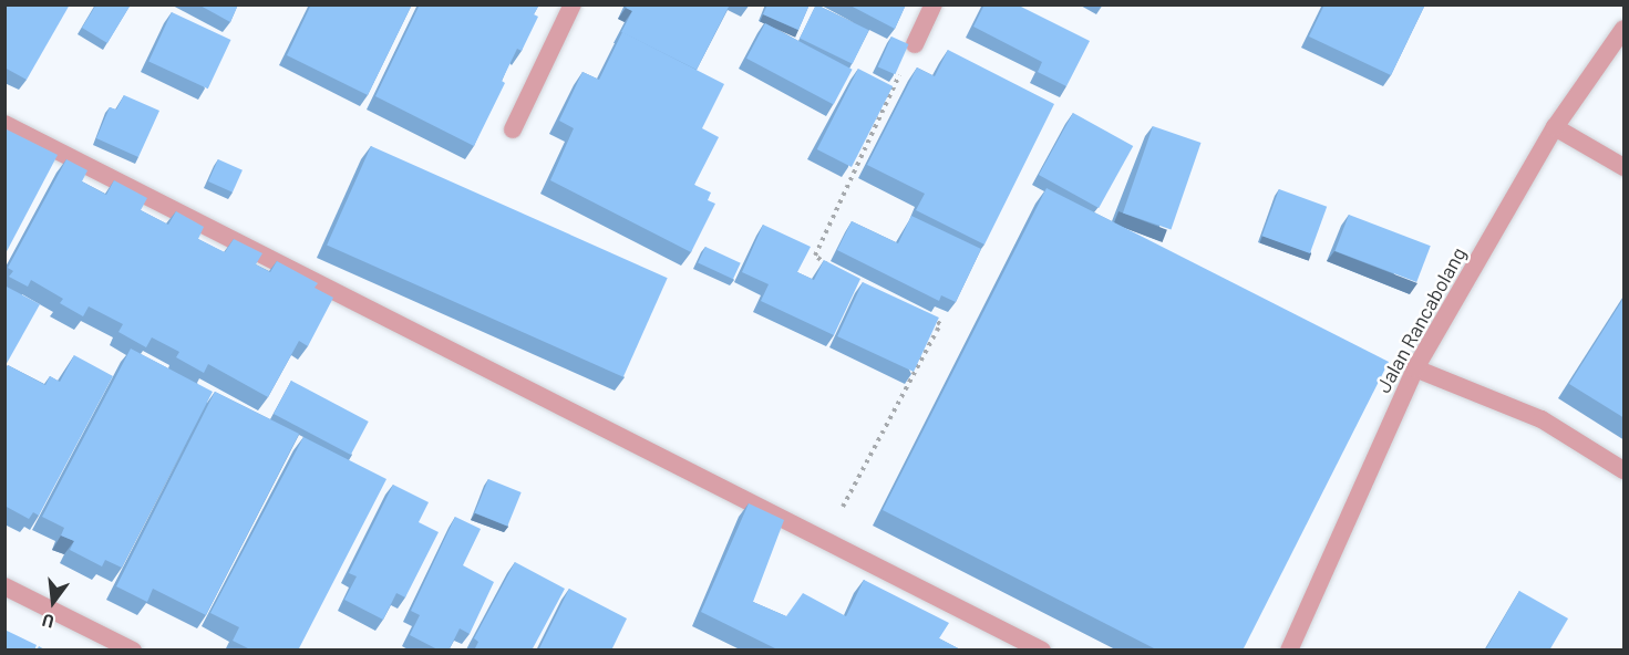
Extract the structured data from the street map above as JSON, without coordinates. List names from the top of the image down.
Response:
{
  "streets": {
    "street": ["Jalan Rancabolang"]
  },
  "north": "bottom"
}
